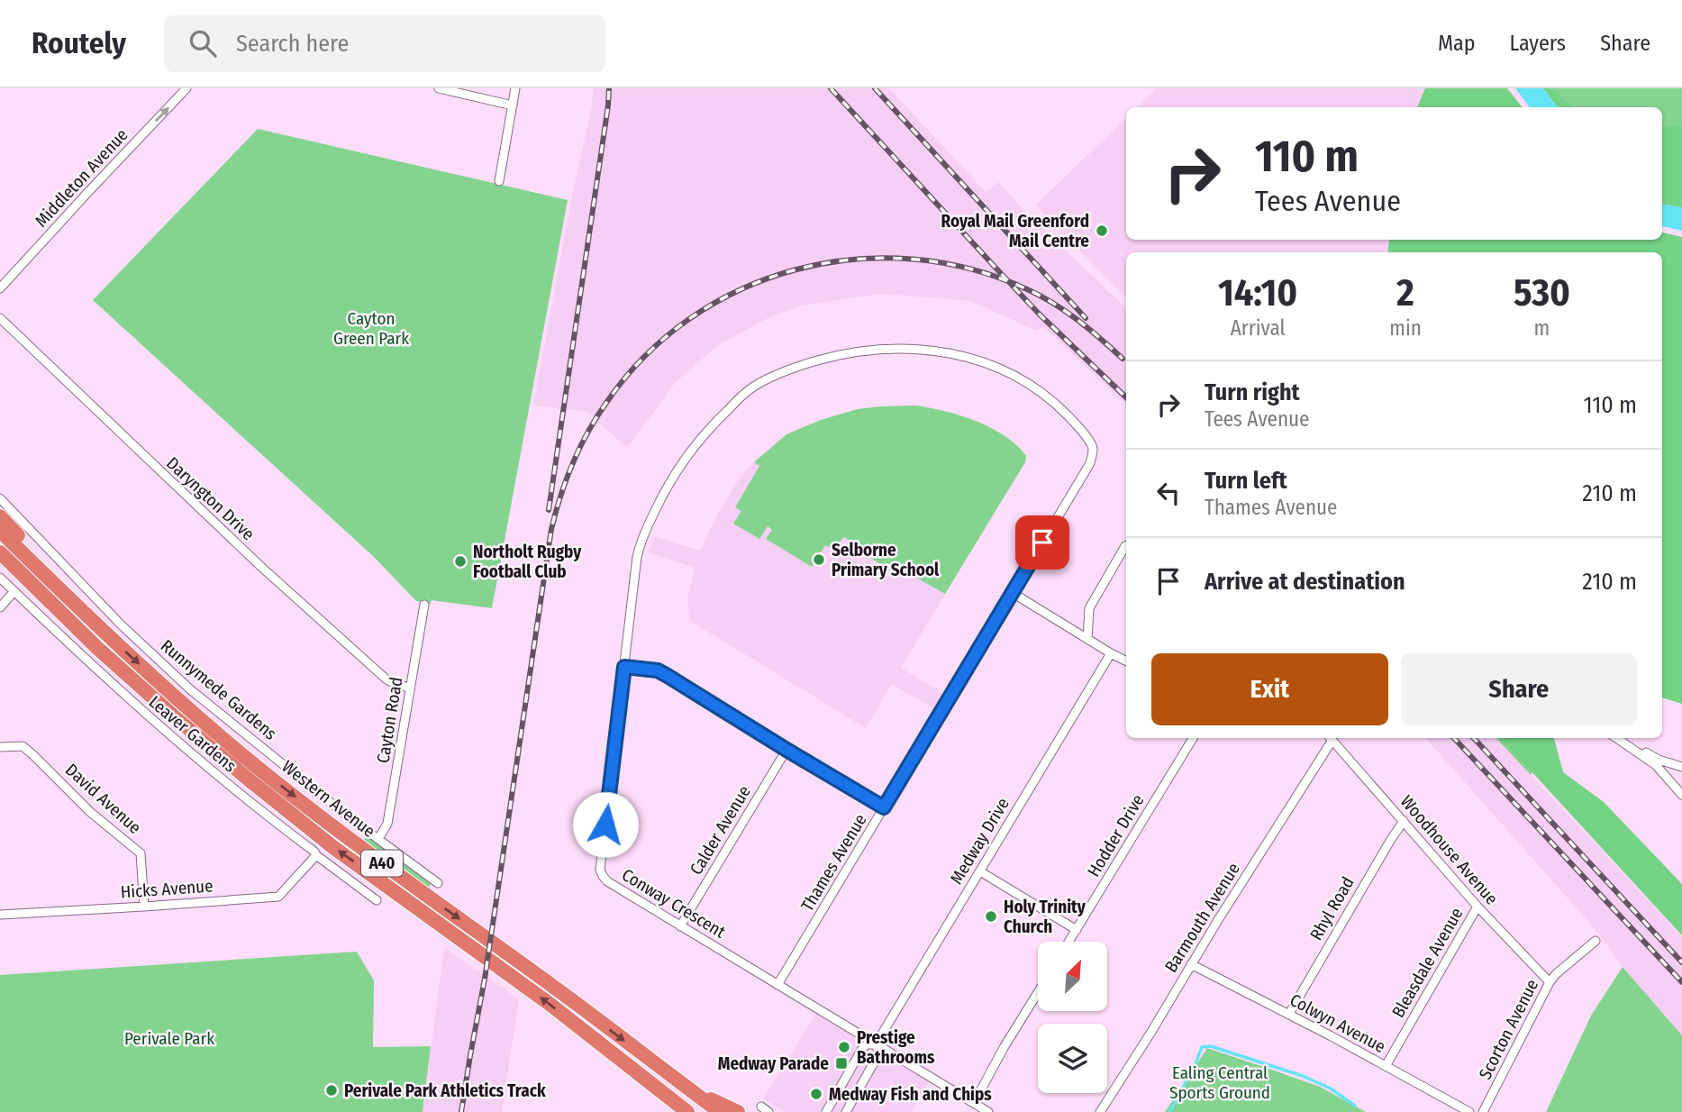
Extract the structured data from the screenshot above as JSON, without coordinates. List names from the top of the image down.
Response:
{
  "streets": {
    "highway": ["Western Avenue", "A40"],
    "street": [
      "Middleton Avenue",
      "Daryngton Drive",
      "Runnymede Gardens",
      "Cayton Road",
      "Leaver Gardens",
      "David Avenue",
      "Calder Avenue",
      "Hodder Drive",
      "Medway Drive",
      "Woodhouse Avenue",
      "Thames Avenue",
      "Hicks Avenue",
      "Conway Crescent",
      "Rhyl Road",
      "Barmouth Avenue",
      "Bleasdale Avenue",
      "Colwyn Avenue",
      "Scorton Avenue"
    ]
  },
  "crossings": [
    ["Daryngton Drive", "Cayton Road"],
    ["Runnymede Gardens", "Cayton Road"],
    ["Leaver Gardens", "Hicks Avenue"],
    ["David Avenue", "Hicks Avenue"],
    ["Western Avenue", "A40"],
    ["Calder Avenue", "Conway Crescent"],
    ["Medway Drive", "Conway Crescent"],
    ["Woodhouse Avenue", "Rhyl Road"],
    ["Woodhouse Avenue", "Bleasdale Avenue"],
    ["Woodhouse Avenue", "Scorton Avenue"],
    ["Thames Avenue", "Conway Crescent"],
    ["Rhyl Road", "Colwyn Avenue"],
    ["Barmouth Avenue", "Colwyn Avenue"],
    ["Bleasdale Avenue", "Colwyn Avenue"]
  ],
  "one_way": ["Middleton Avenue"],
  "parks": ["Cayton Green Park", "Perivale Park", "Ealing Central Sports Ground"],
  "places": {
    "other": [
      "Royal Mail Greenford Mail Centre",
      "Selborne Primary School",
      "Northolt Rugby Football Club",
      "Holy Trinity Church",
      "Prestige Bathrooms",
      "Perivale Park Athletics Track",
      "Medway Fish and Chips"
    ],
    "transit": ["Medway Parade"]
  },
  "north": "top right",
  "page": {
    "header": "Routely",
    "search": "Search here",
    "nav": ["Map", "Layers", "Share"],
    "turn": ["110 m", "Tees Avenue"],
    "eta": [
      "14:10",
      "Arrival",
      "2",
      "min",
      "530",
      "m"
    ],
    "list": [
      {
        "name": "Turn right",
        "note": "Tees Avenue",
        "value": "110 m"
      },
      {
        "name": "Turn left",
        "note": "Thames Avenue",
        "value": "210 m"
      },
      {
        "name": "Arrive at destination",
        "value": "210 m"
      }
    ],
    "buttons": ["Exit", "Share"]
  }
}
